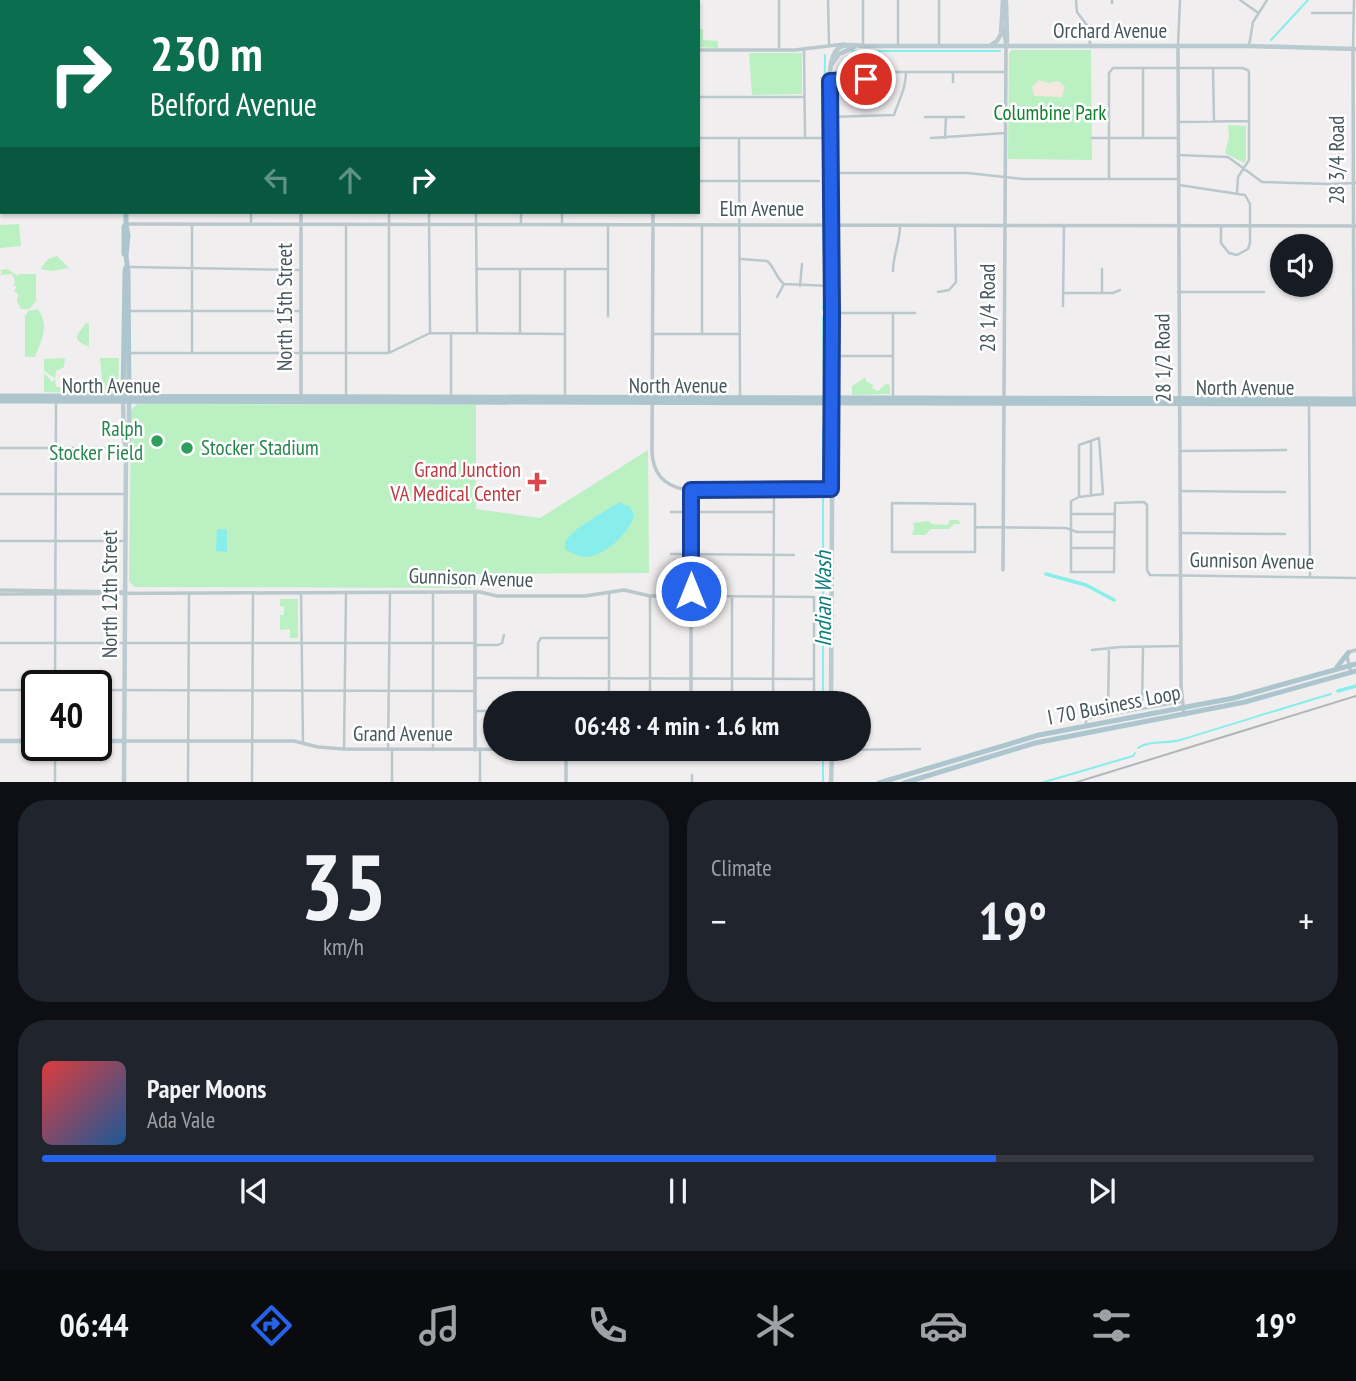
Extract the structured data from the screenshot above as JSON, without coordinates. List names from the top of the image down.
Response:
{
  "streets": {
    "main road": [
      "Orchard Avenue",
      "28 1/4 Road",
      "North Avenue",
      "North 12th Street",
      "I 70 Business Loop",
      "Grand Avenue"
    ],
    "street": [
      "28 3/4 Road",
      "Elm Avenue",
      "North 15th Street",
      "28 1/2 Road",
      "Gunnison Avenue"
    ]
  },
  "crossings": [
    ["Orchard Avenue", "28 3/4 Road"],
    ["Orchard Avenue", "28 1/4 Road"],
    ["Orchard Avenue", "28 1/2 Road"],
    ["28 3/4 Road", "Elm Avenue"],
    ["28 3/4 Road", "North Avenue"],
    ["Elm Avenue", "North 15th Street"],
    ["Elm Avenue", "28 1/4 Road"],
    ["Elm Avenue", "28 1/2 Road"],
    ["Elm Avenue", "North 12th Street"],
    ["North 15th Street", "North Avenue"],
    ["28 1/4 Road", "North Avenue"],
    ["28 1/2 Road", "North Avenue"],
    ["28 1/2 Road", "Gunnison Avenue"],
    ["28 1/2 Road", "I 70 Business Loop"],
    ["North Avenue", "North 12th Street"],
    ["Gunnison Avenue", "North 12th Street"],
    ["North 12th Street", "Grand Avenue"]
  ],
  "water": ["Indian Wash"],
  "parks": ["Columbine Park"],
  "places": {
    "other": ["Ralph Stocker Field", "Stocker Stadium"],
    "health": ["Grand Junction VA Medical Center"]
  },
  "page": {
    "turn": ["230 m", "Belford Avenue"],
    "limit": "40",
    "trip": "06:48 · 4 min · 1.6 km",
    "tile": [
      ["35", "km/h"],
      "Climate"
    ],
    "heat": ["−", "19°", "+"],
    "song": ["Paper Moons", "Ada Vale"],
    "tabs": ["06:44", "19°"]
  }
}
